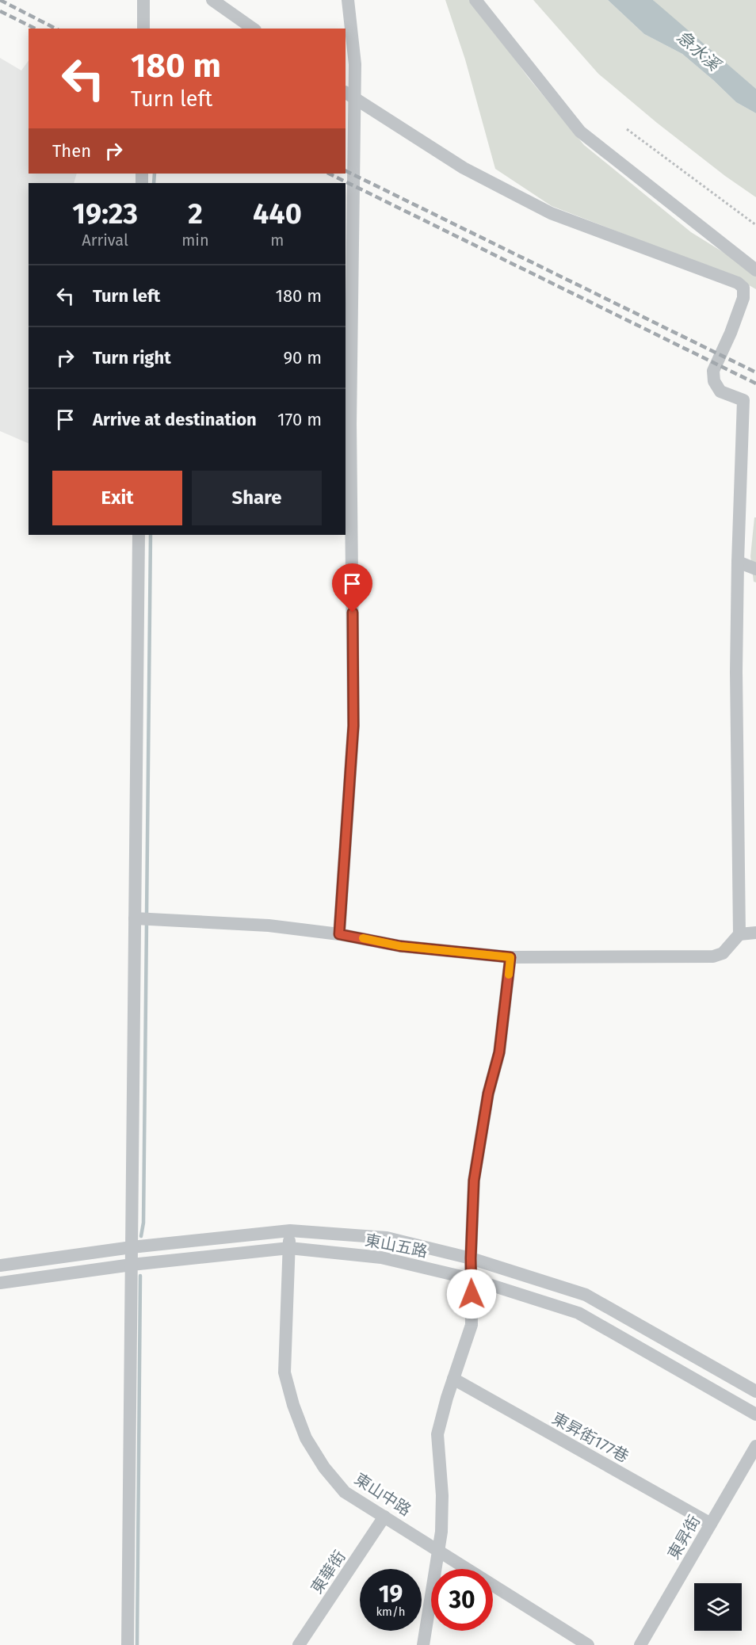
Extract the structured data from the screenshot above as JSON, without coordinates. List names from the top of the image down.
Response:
{
  "streets": {
    "street": [
      "東山五路",
      "東昇街177巷",
      "東山中路",
      "東昇街",
      "東華街"
    ]
  },
  "crossings": [
    ["東山五路", "東山中路"],
    ["東昇街177巷", "東昇街"],
    ["東山中路", "東華街"]
  ],
  "water": ["急水溪"],
  "page": {
    "turn": ["180 m", "Turn left"],
    "then": "Then",
    "eta": [
      "19:23",
      "Arrival",
      "2",
      "min",
      "440",
      "m"
    ],
    "list": [
      {
        "name": "Turn left",
        "value": "180 m"
      },
      {
        "name": "Turn right",
        "value": "90 m"
      },
      {
        "name": "Arrive at destination",
        "value": "170 m"
      }
    ],
    "buttons": ["Exit", "Share"],
    "speed": "19 km/h",
    "limit": "30"
  }
}
